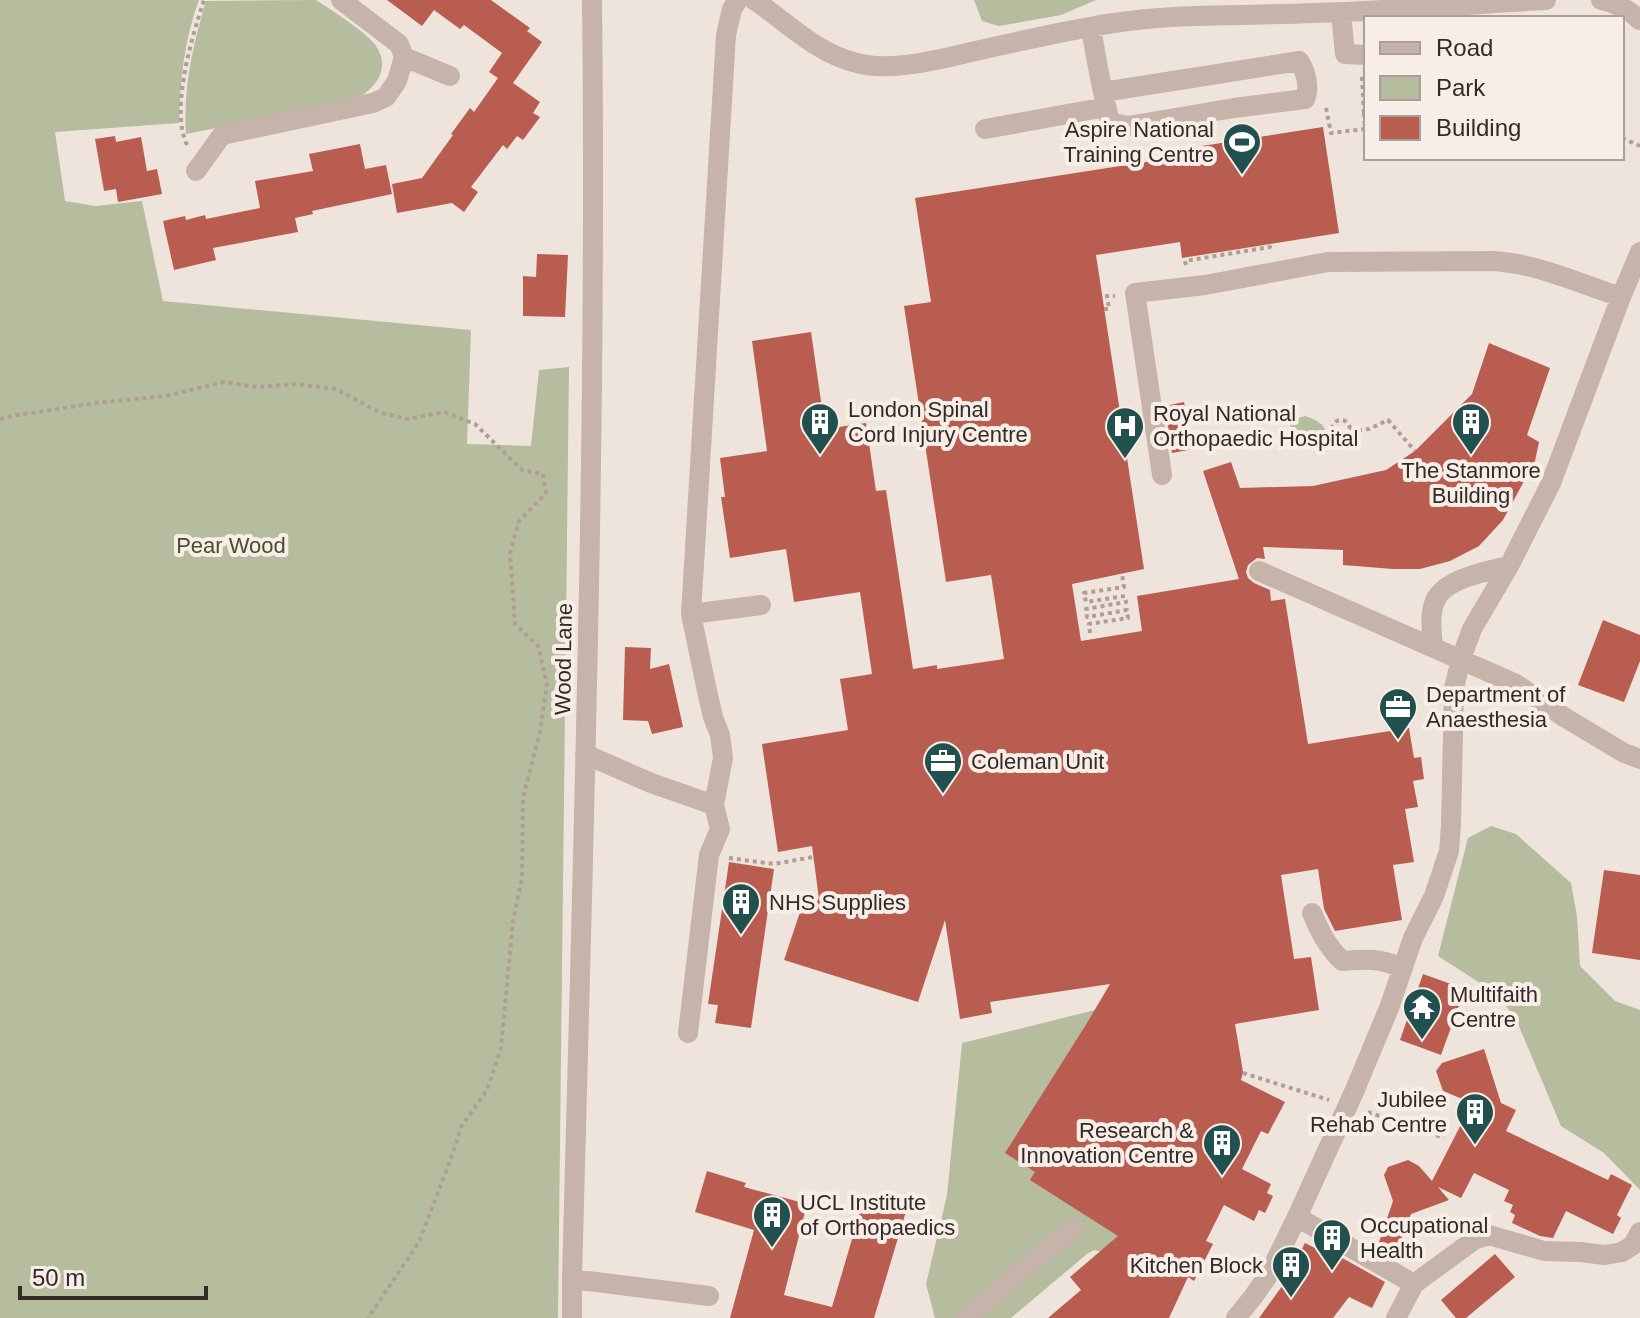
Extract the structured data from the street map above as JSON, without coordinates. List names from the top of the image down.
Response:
{
  "streets": {
    "street": ["Wood Lane"]
  },
  "parks": ["Pear Wood"],
  "places": {
    "sports": ["Aspire National Training Centre"],
    "building": [
      "London Spinal Cord Injury Centre",
      "The Stanmore Building",
      "NHS Supplies",
      "Jubilee Rehab Centre",
      "Research & Innovation Centre",
      "UCL Institute of Orthopaedics",
      "Occupational Health",
      "Kitchen Block"
    ],
    "hospital": ["Royal National Orthopaedic Hospital"],
    "office": ["Department of Anaesthesia", "Coleman Unit"],
    "temple": ["Multifaith Centre"]
  },
  "legend": ["Road", "Park", "Building"],
  "scale_bar": "50 m"
}
